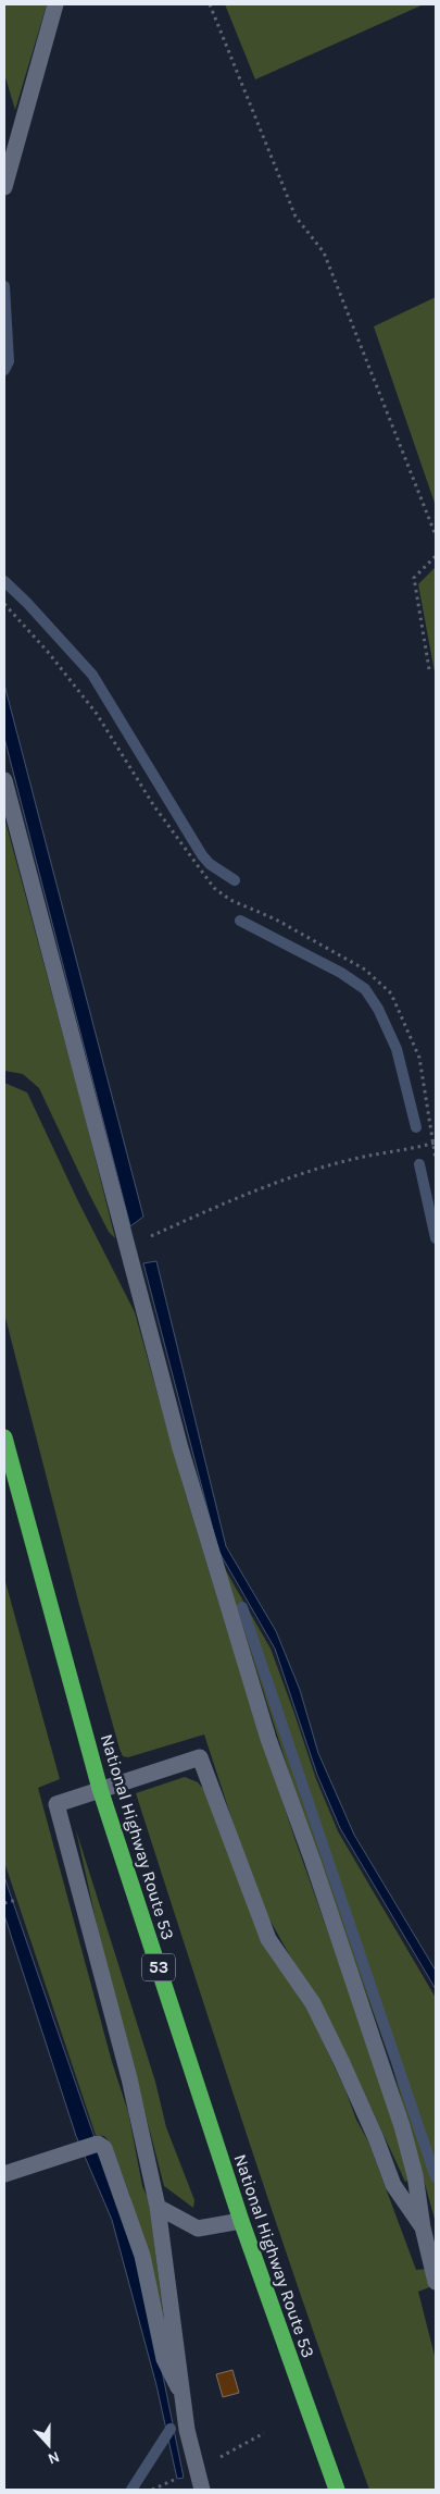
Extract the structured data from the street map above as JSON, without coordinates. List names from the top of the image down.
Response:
{
  "streets": {
    "highway": ["National Highway Route 53", "53"]
  },
  "north": "bottom"
}
